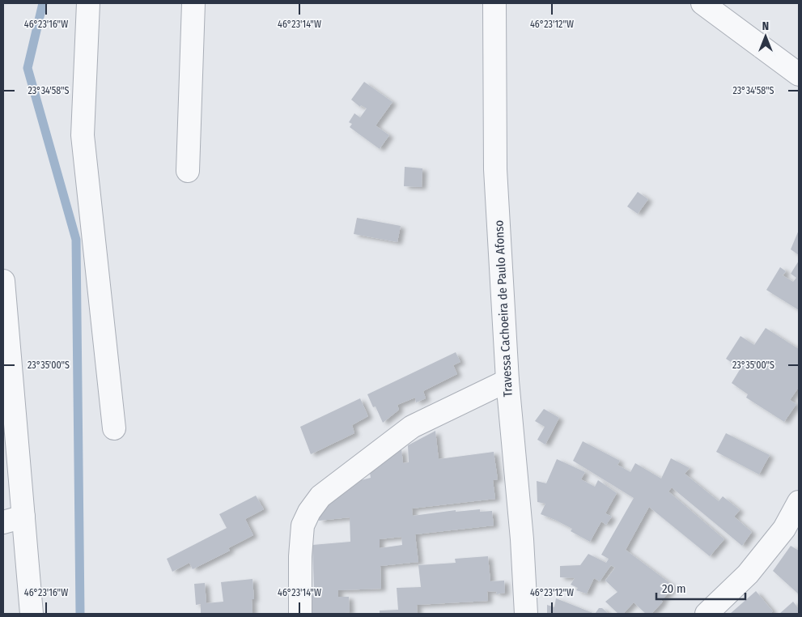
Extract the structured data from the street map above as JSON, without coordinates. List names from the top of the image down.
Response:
{
  "streets": {
    "street": ["Travessa Cachoeira de Paulo Afonso"]
  },
  "scale_bar": "20 m",
  "north": "top",
  "coordinates": [
    "46°23'16\"W",
    "46°23'14\"W",
    "46°23'12\"W",
    "23°34'58\"S",
    "23°35'00\"S"
  ]
}
